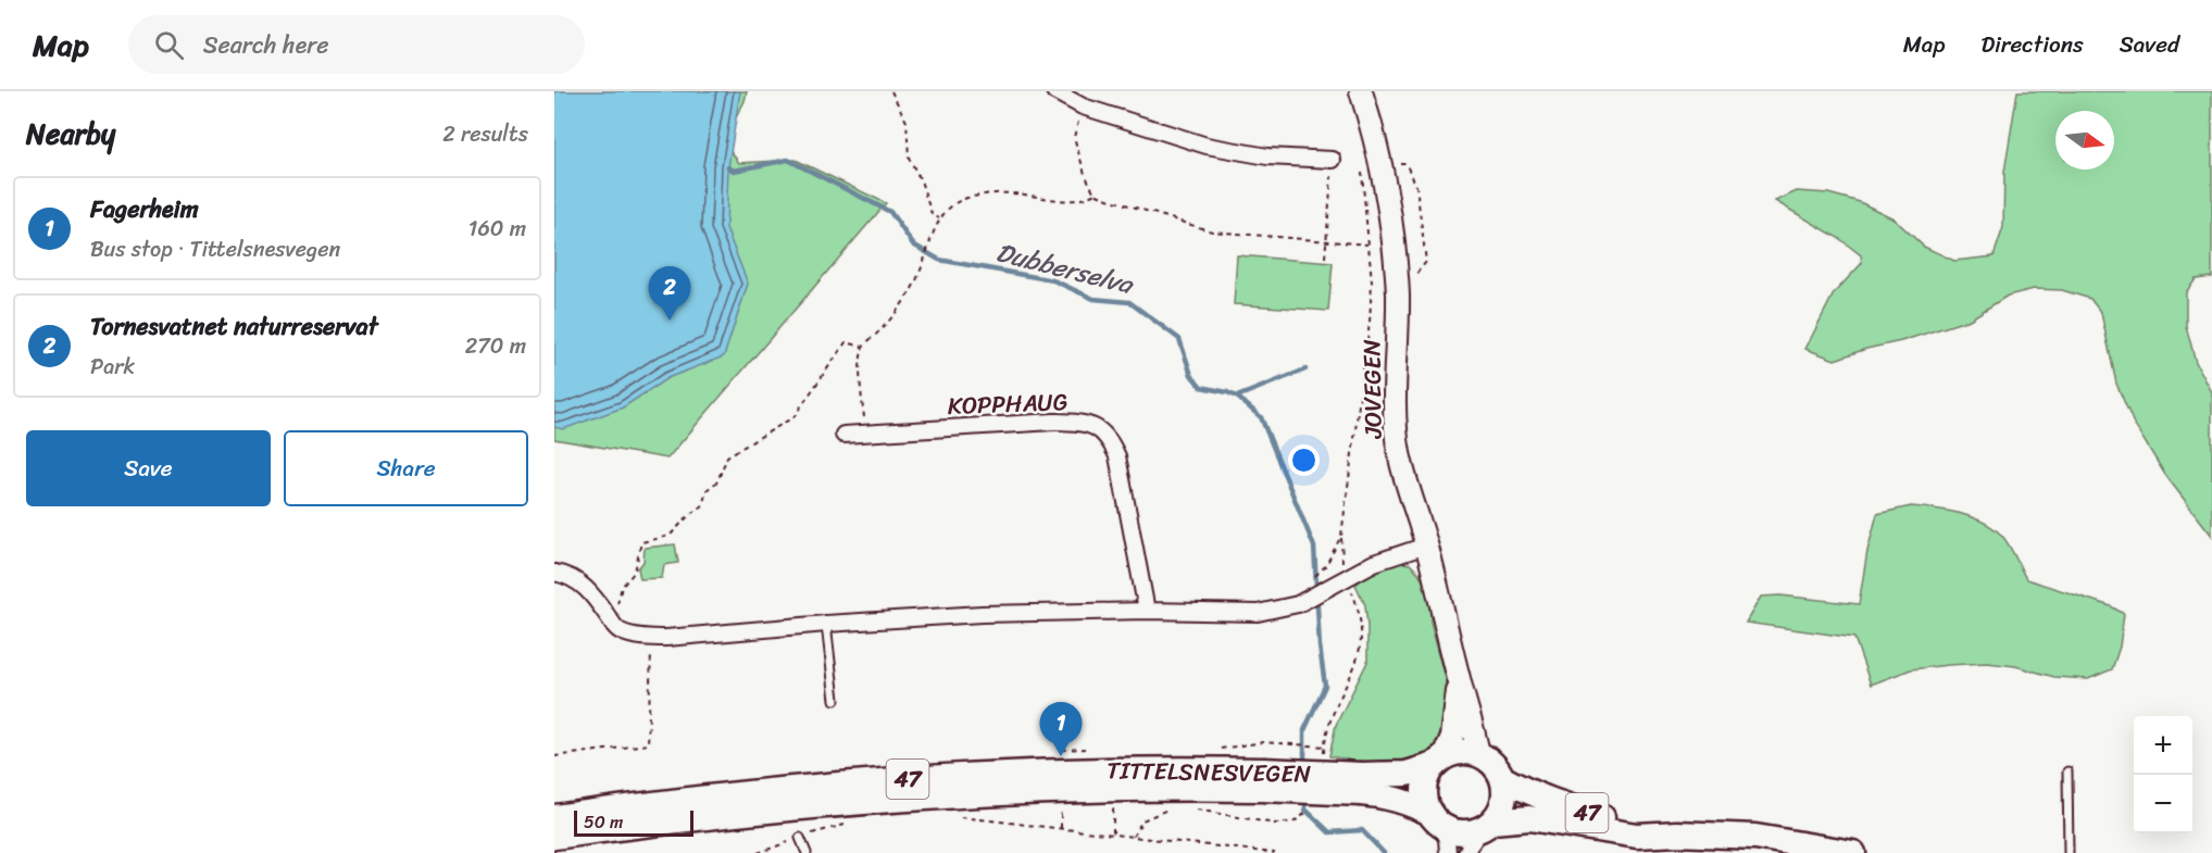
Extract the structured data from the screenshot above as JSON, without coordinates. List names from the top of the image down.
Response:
{
  "streets": {
    "main road": ["TITTELSNESVEGEN", "47"],
    "street": ["JOVEGEN", "KOPPHAUG"]
  },
  "crossings": [
    ["JOVEGEN", "TITTELSNESVEGEN"],
    ["JOVEGEN", "47"],
    ["TITTELSNESVEGEN", "47"]
  ],
  "water": ["Dubberselva"],
  "scale_bar": "50 m",
  "north": "right",
  "page": {
    "header": "Map",
    "search": "Search here",
    "nav": ["Map", "Directions", "Saved"],
    "heading": ["Nearby", "2 results"],
    "list": [
      {
        "mark": "1",
        "name": "Fagerheim",
        "note": "Bus stop · Tittelsnesvegen",
        "value": "160 m"
      },
      {
        "mark": "2",
        "name": "Tornesvatnet naturreservat",
        "note": "Park",
        "value": "270 m"
      }
    ],
    "pins": ["2", "1"],
    "buttons": ["Save", "Share"],
    "map_buttons": ["+", "−"],
    "scale": "50 m"
  }
}
